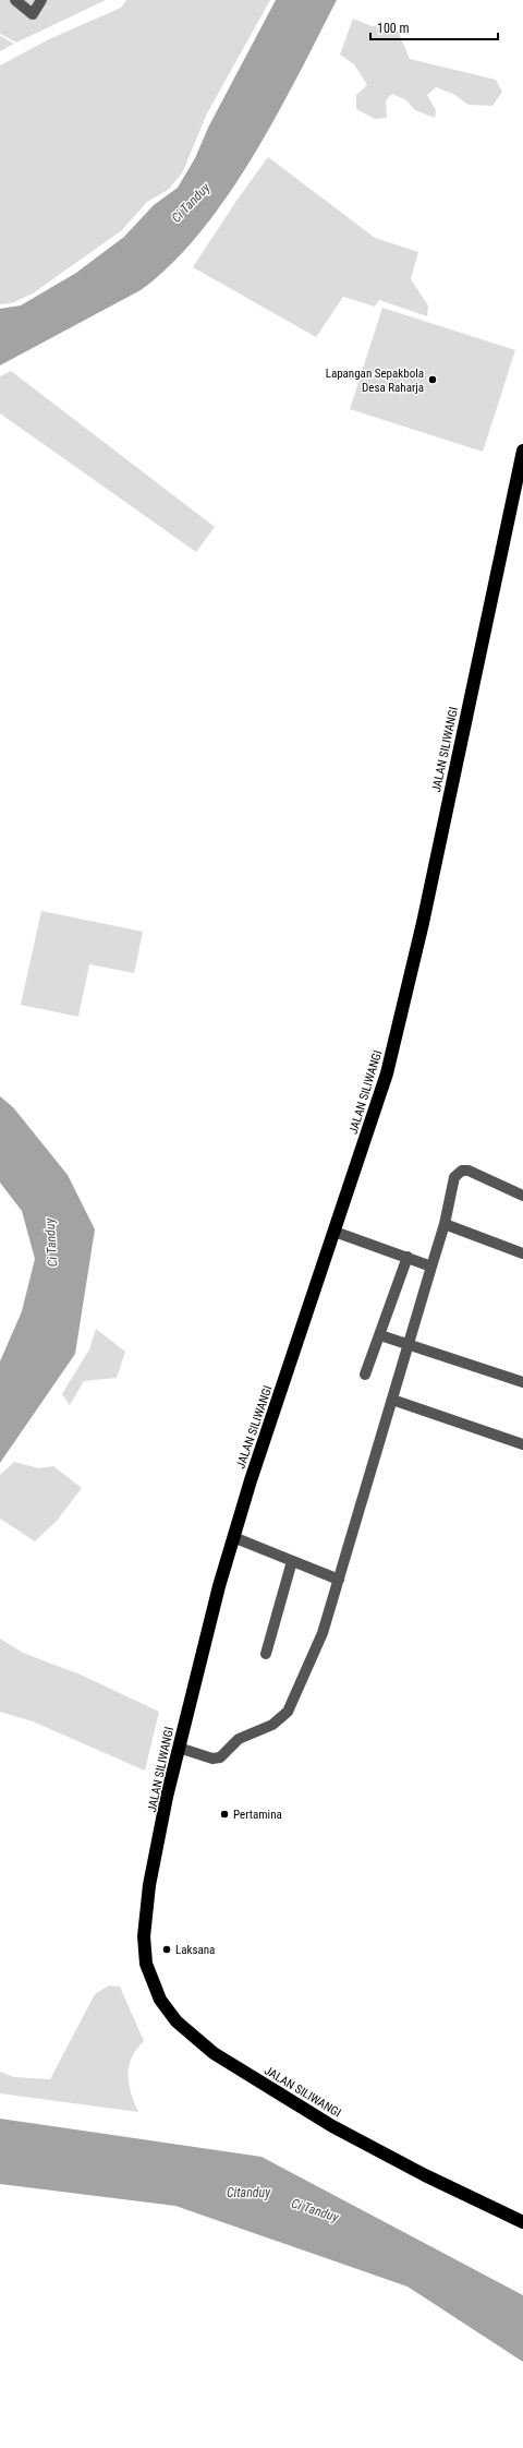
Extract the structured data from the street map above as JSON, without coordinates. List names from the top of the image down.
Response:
{
  "streets": {
    "highway": ["JALAN SILIWANGI"]
  },
  "water": ["Ci Tanduy", "Citanduy"],
  "places": ["Lapangan Sepakbola Desa Raharja", "Pertamina", "Laksana"],
  "scale_bar": "100 m"
}
